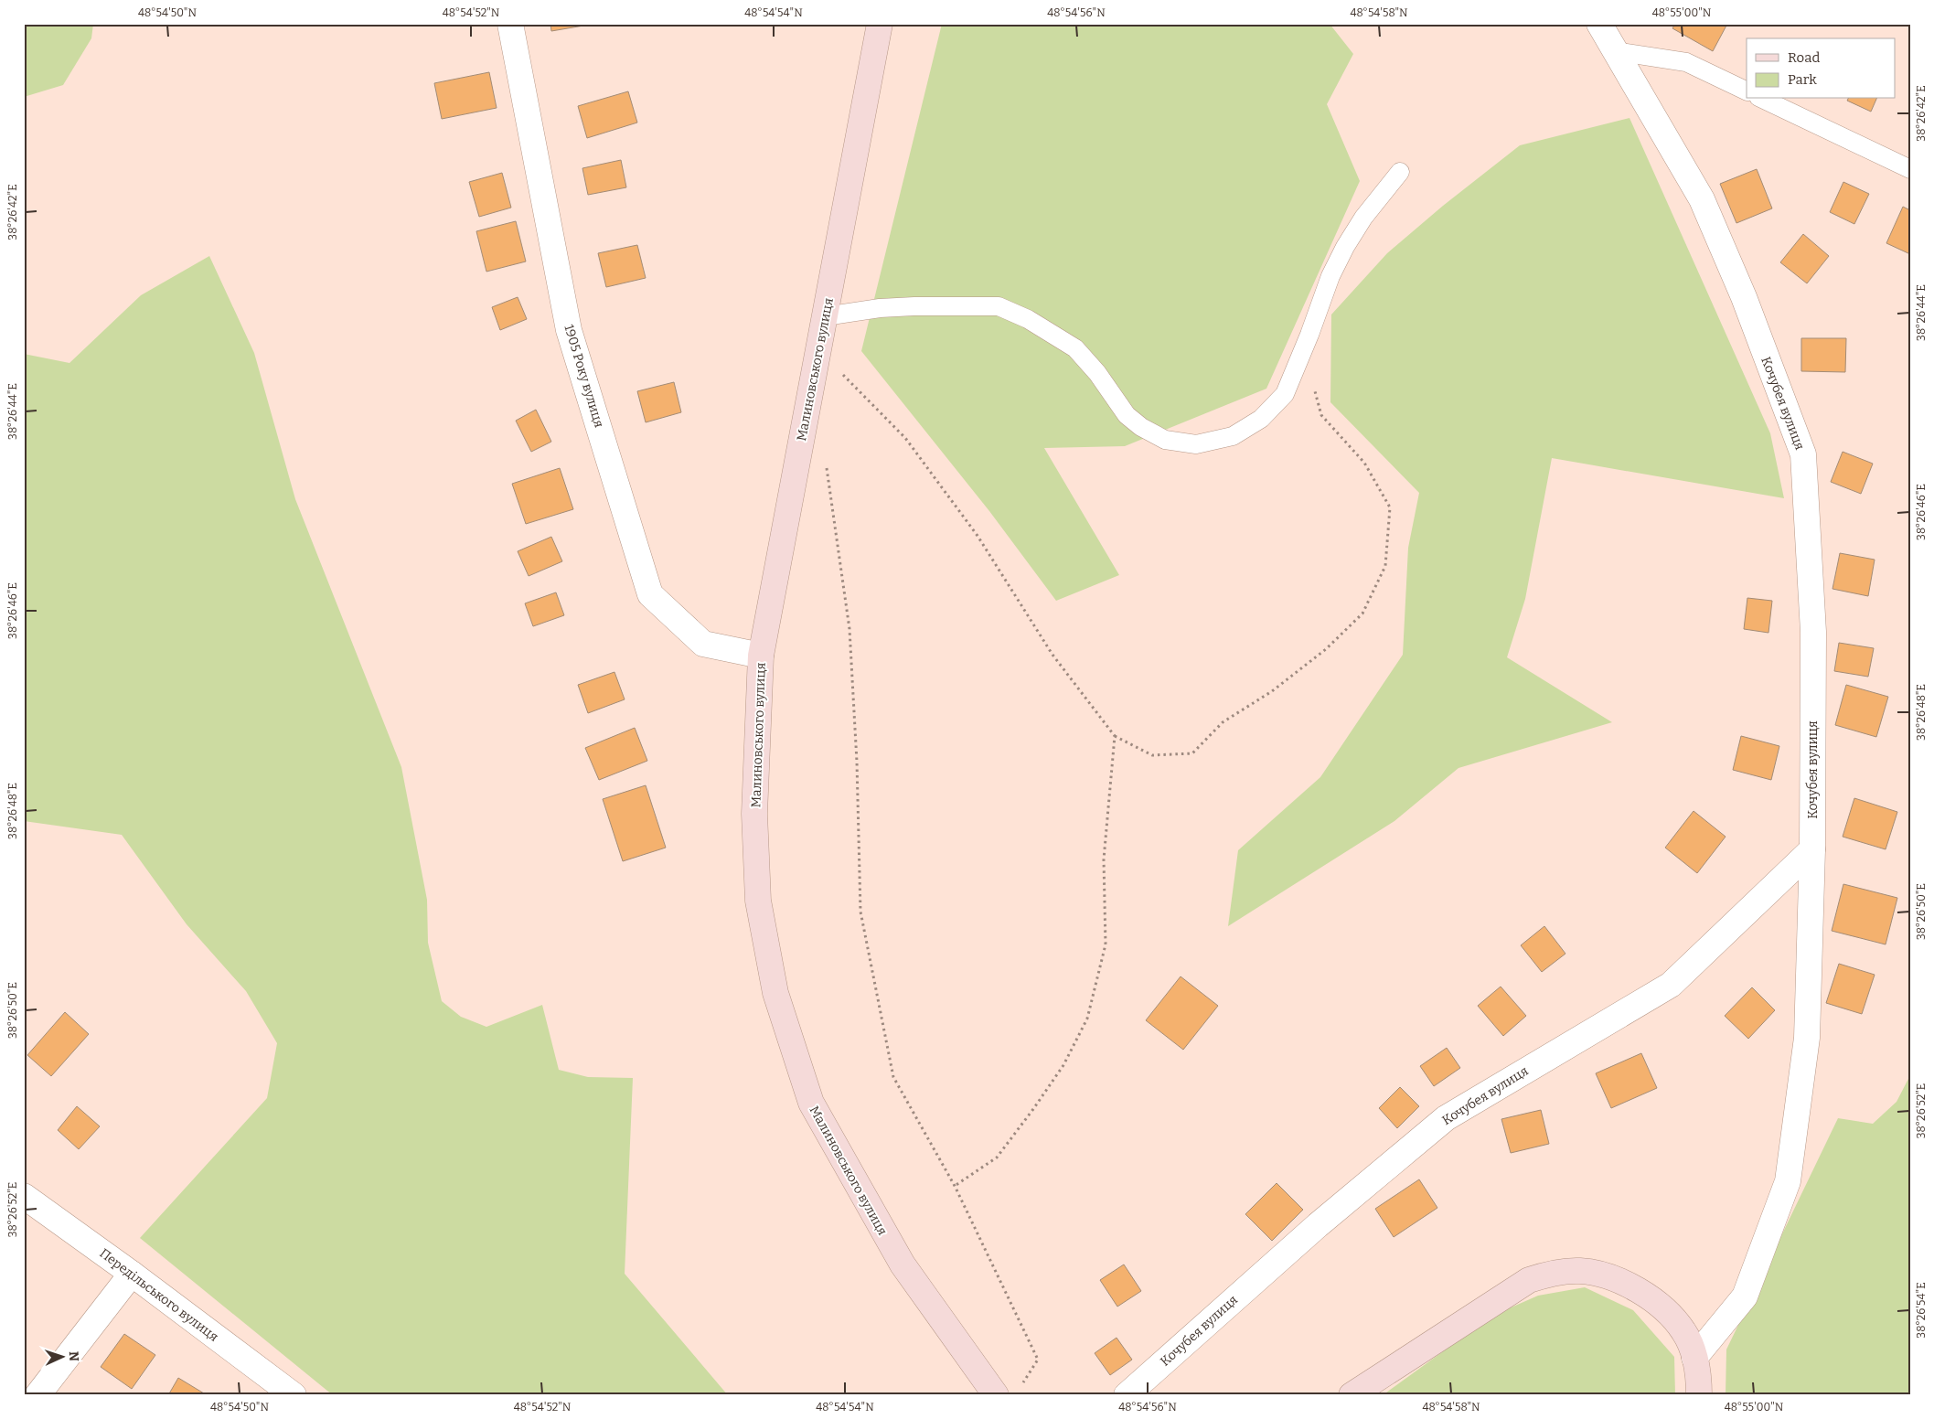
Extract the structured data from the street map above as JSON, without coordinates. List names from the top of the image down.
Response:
{
  "streets": {
    "main road": ["Малиновського вулиця"],
    "street": ["1905 Року вулиця", "Кочубея вулиця", "Передільського вулиця"]
  },
  "crossings": [
    ["Малиновського вулиця", "1905 Року вулиця"]
  ],
  "legend": ["Road", "Park"],
  "north": "right",
  "coordinates": [
    "48°54'50\"N",
    "48°54'52\"N",
    "48°54'54\"N",
    "48°54'56\"N",
    "48°54'58\"N",
    "48°55'00\"N",
    "38°26'42\"E",
    "38°26'44\"E",
    "38°26'46\"E",
    "38°26'48\"E",
    "38°26'50\"E",
    "38°26'52\"E",
    "38°26'54\"E"
  ]
}
